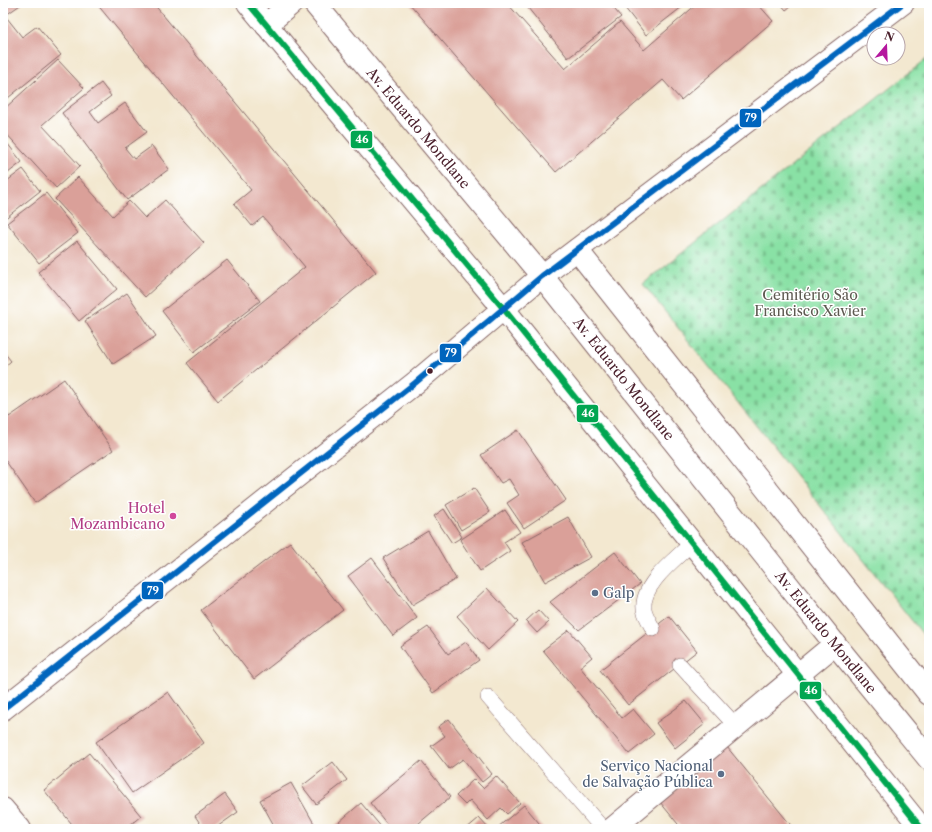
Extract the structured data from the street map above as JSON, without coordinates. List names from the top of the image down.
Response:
{
  "streets": {
    "street": ["Av. Eduardo Mondlane"]
  },
  "parks": ["Cemitério São Francisco Xavier"],
  "places": ["Hotel Mozambicano", "Galp", "Serviço Nacional de Salvação Pública"],
  "lines": ["transit line 46", "transit line 79"],
  "north": "top"
}
